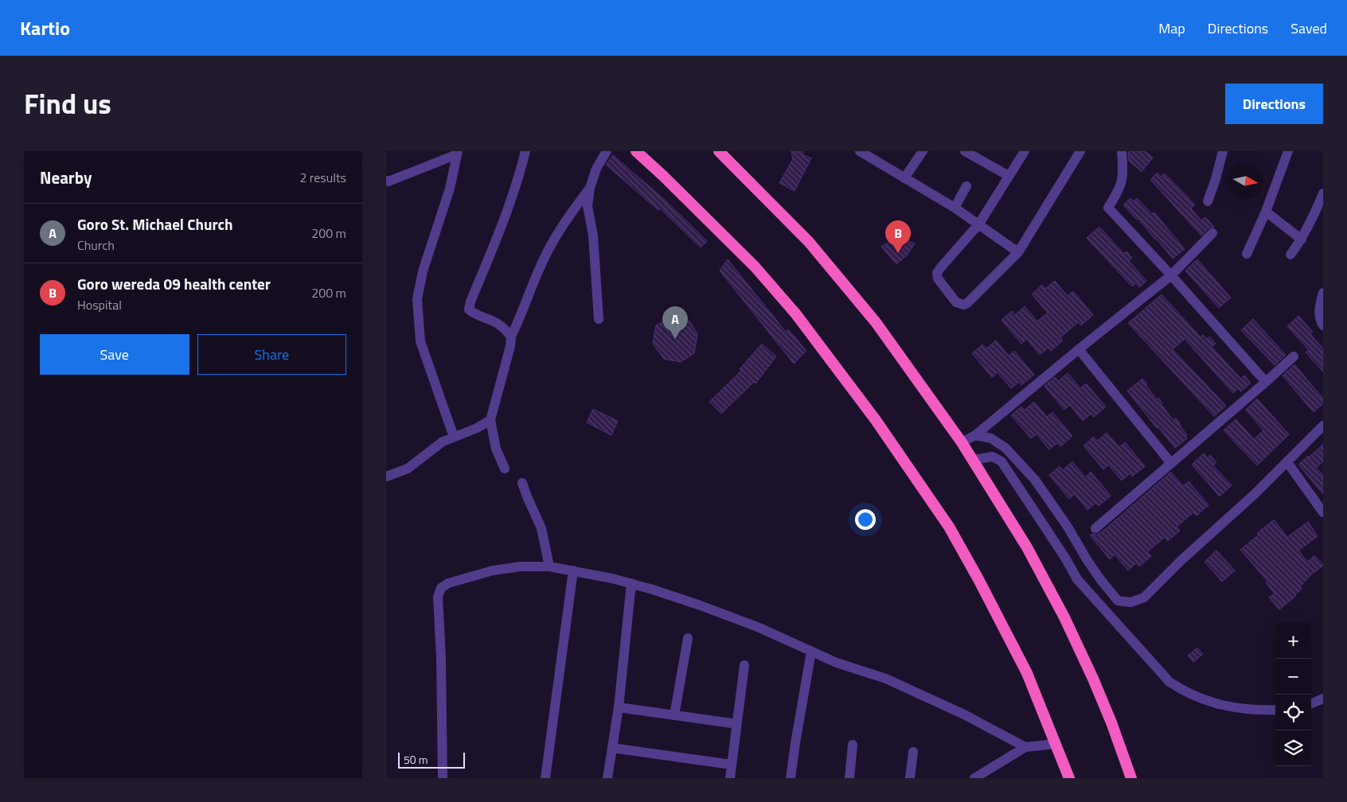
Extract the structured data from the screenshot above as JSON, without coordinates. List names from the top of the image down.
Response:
{
  "scale_bar": "50 m",
  "north": "right",
  "page": {
    "header": "Kartio",
    "nav": ["Map", "Directions", "Saved"],
    "title": "Find us",
    "buttons": [
      "Directions",
      ["Save", "Share"]
    ],
    "heading": ["Nearby", "2 results"],
    "list": [
      {
        "mark": "A",
        "name": "Goro St. Michael Church",
        "note": "Church",
        "value": "200 m"
      },
      {
        "mark": "B",
        "name": "Goro wereda 09 health center",
        "note": "Hospital",
        "value": "200 m"
      }
    ],
    "pins": ["B", "A"],
    "map_buttons": ["+", "−"],
    "scale": "50 m"
  }
}
